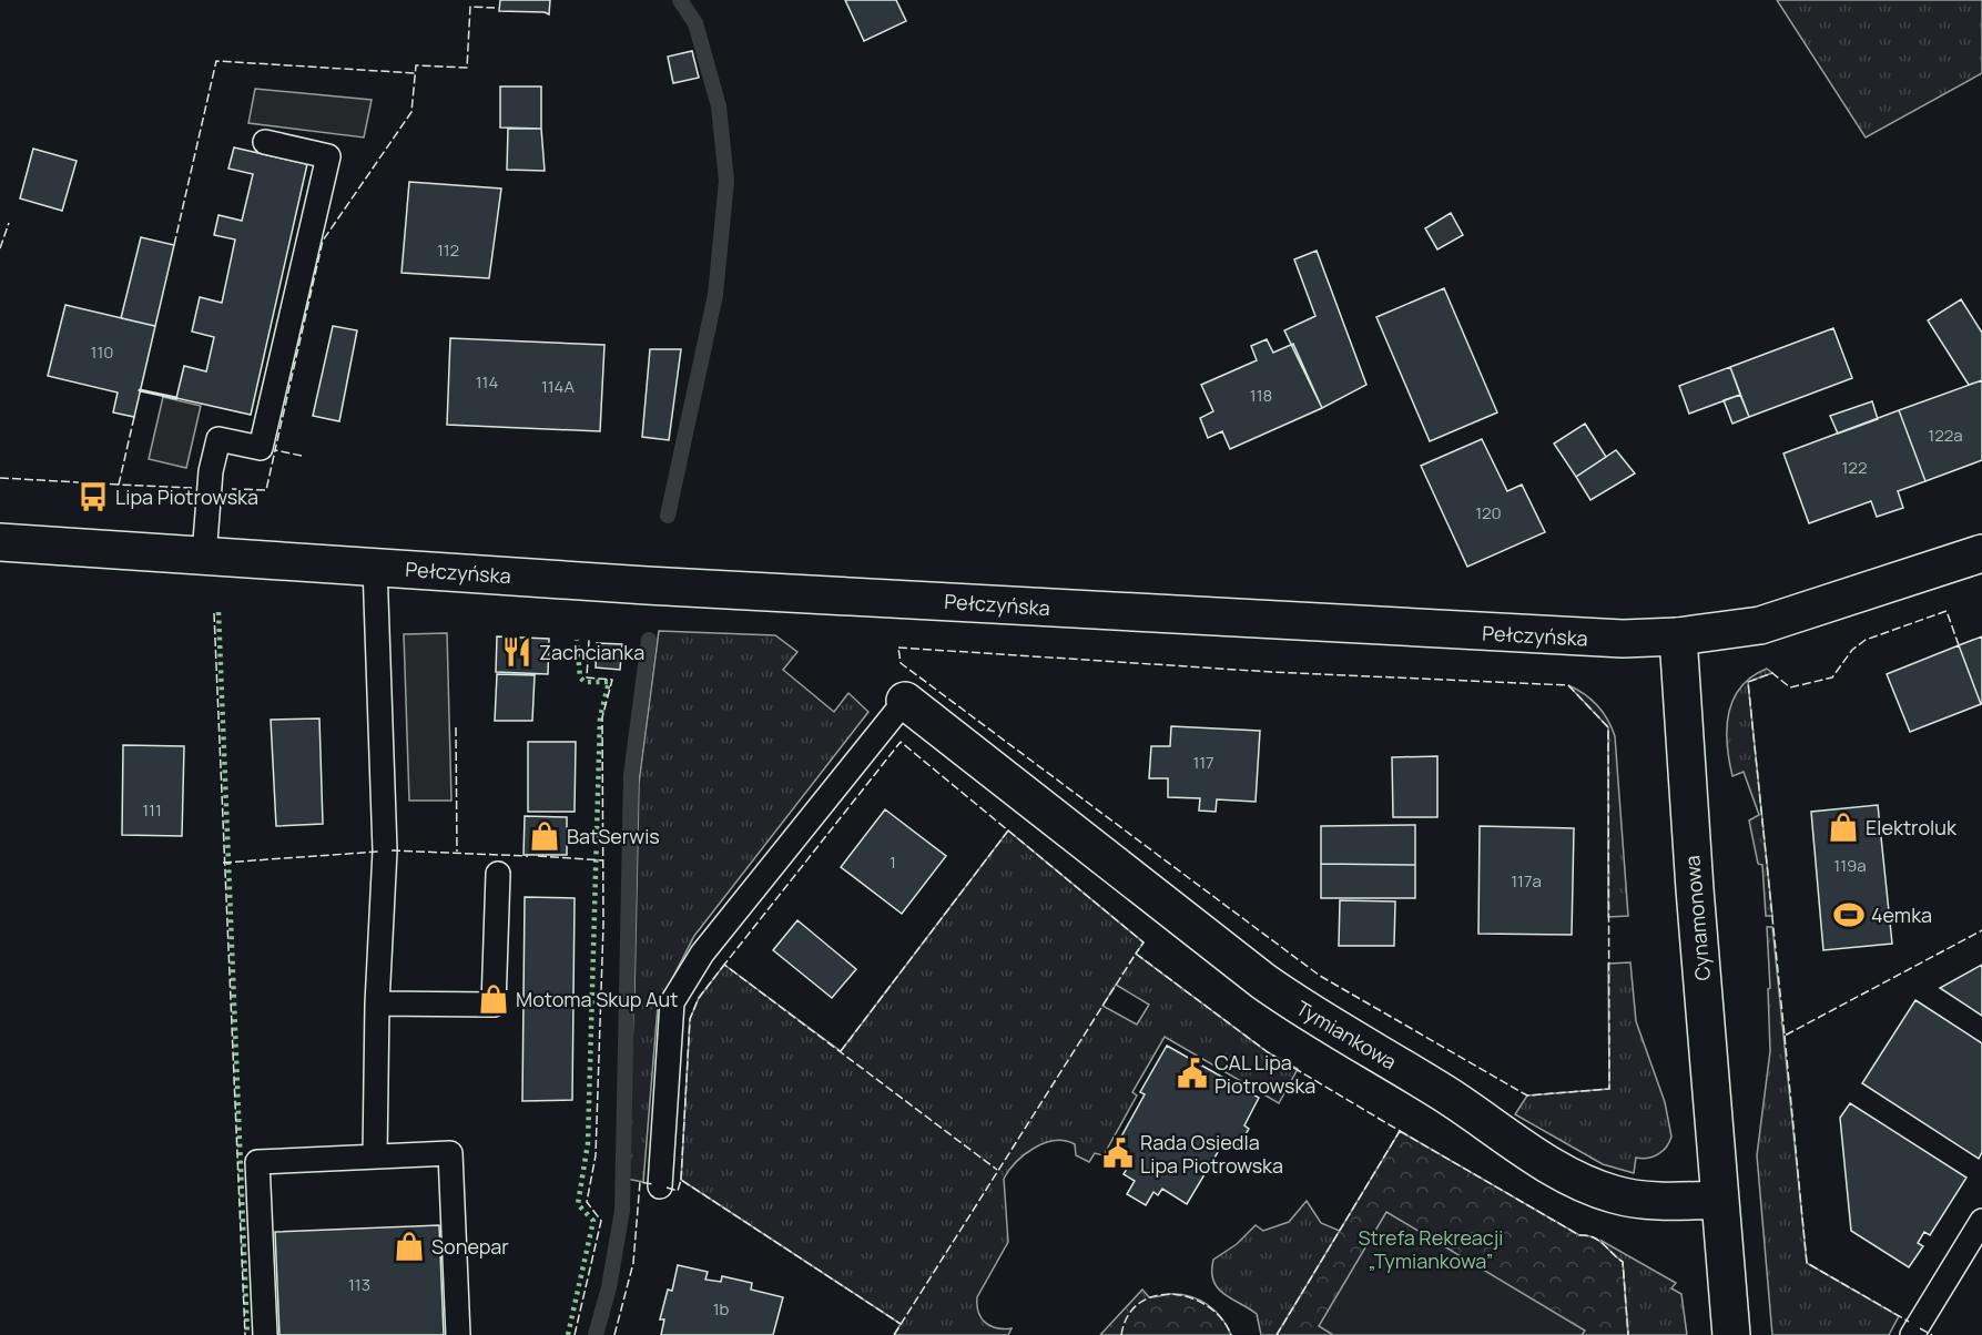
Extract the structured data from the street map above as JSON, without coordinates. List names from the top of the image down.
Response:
{
  "streets": {
    "main road": ["Pełczyńska", "Cynamonowa", "Tymiankowa"]
  },
  "crossings": [
    ["Pełczyńska", "Cynamonowa"],
    ["Cynamonowa", "Tymiankowa"]
  ],
  "parks": ["Strefa Rekreacji „Tymiankowa”"],
  "places": {
    "bus stop": ["Lipa Piotrowska"],
    "restaurant": ["Zachcianka"],
    "shop": [
      "Elektroluk",
      "BatSerwis",
      "Motoma Skup Aut",
      "Sonepar"
    ],
    "sports": ["4emka"],
    "public building": ["CAL Lipa Piotrowska", "Rada Osiedla Lipa Piotrowska"]
  },
  "house_numbers": [
    "112",
    "110",
    "114",
    "114A",
    "118",
    "122a",
    "122",
    "120",
    "117",
    "111",
    "1",
    "119a",
    "117a",
    "113",
    "1b"
  ]
}
